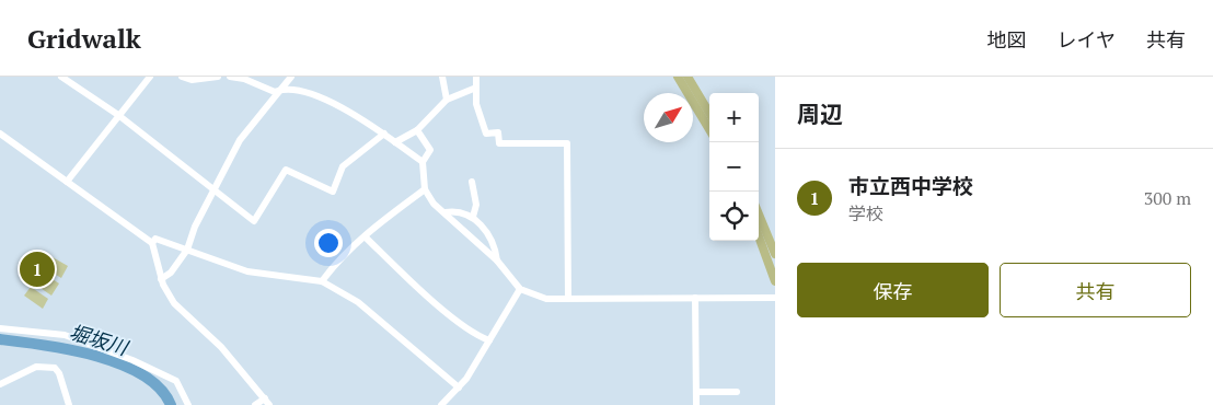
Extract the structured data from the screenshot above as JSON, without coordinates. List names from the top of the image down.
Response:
{
  "water": ["堀坂川"],
  "north": "top right",
  "page": {
    "header": "Gridwalk",
    "nav": ["地図", "レイヤ", "共有"],
    "heading": "周辺",
    "map_buttons": ["+", "−"],
    "list": [
      {
        "mark": "1",
        "name": "市立西中学校",
        "note": "学校",
        "value": "300 m"
      }
    ],
    "buttons": ["保存", "共有"],
    "pins": "1"
  }
}
